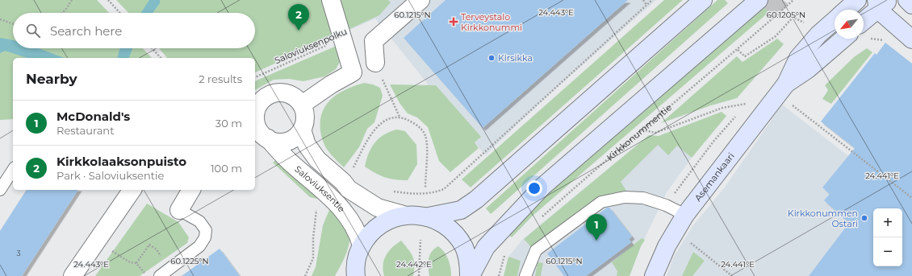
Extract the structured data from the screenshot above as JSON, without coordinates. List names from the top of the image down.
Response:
{
  "streets": {
    "main road": ["Asemankaari"],
    "street": ["Saloviuksentie"],
    "path": ["Saloviuksenpolku", "Kirkkonummentie"]
  },
  "places": {
    "health": ["Terveystalo Kirkkonummi"],
    "other": ["Kirsikka", "Kirkkonummen Ostari"]
  },
  "house_numbers": ["3"],
  "north": "bottom left",
  "page": {
    "pins": ["2", "1"],
    "search": "Search here",
    "heading": ["Nearby", "2 results"],
    "list": [
      {
        "mark": "1",
        "name": "McDonald's",
        "note": "Restaurant",
        "value": "30 m"
      },
      {
        "mark": "2",
        "name": "Kirkkolaaksonpuisto",
        "note": "Park · Saloviuksentie",
        "value": "100 m"
      }
    ],
    "map_buttons": ["+", "−"]
  },
  "coordinates": [
    "24.443°E",
    "60.1215°N",
    "60.1205°N",
    "24.441°E",
    "60.1225°N",
    "24.442°E"
  ]
}
